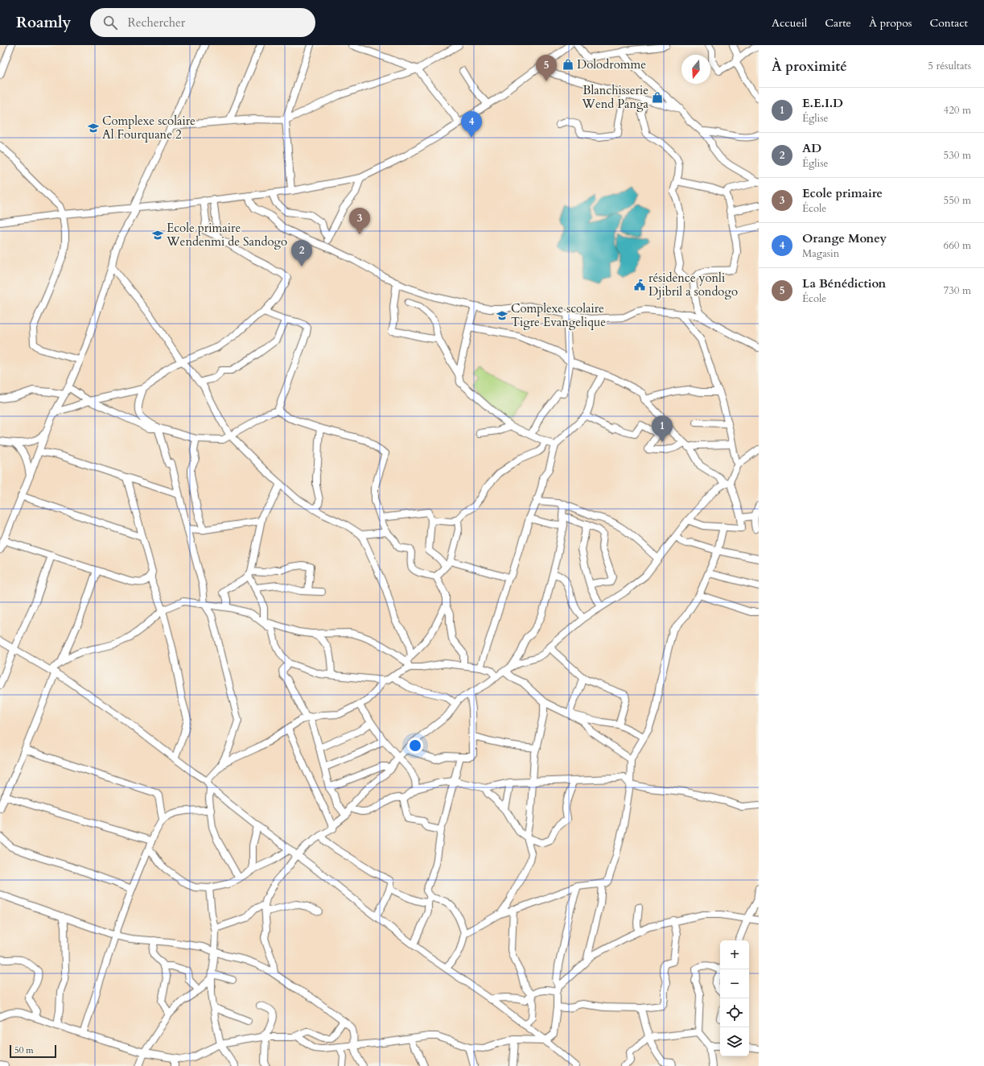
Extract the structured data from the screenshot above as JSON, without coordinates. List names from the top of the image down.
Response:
{
  "places": {
    "shop": ["Dolodromme", "Blanchisserie Wend Panga"],
    "school or university": ["Complexe scolaire Al Fourquane 2", "Ecole primaire Wendenmi de Sandogo", "Complexe scolaire Tigre Evangelique"],
    "public building": ["résidence yonli Djibril a sondogo"]
  },
  "scale_bar": "50 m",
  "north": "bottom",
  "page": {
    "header": "Roamly",
    "search": "Rechercher",
    "nav": [
      "Accueil",
      "Carte",
      "À propos",
      "Contact"
    ],
    "heading": ["À proximité", "5 résultats"],
    "pins": [
      "5",
      "4",
      "3",
      "2",
      "1"
    ],
    "list": [
      {
        "mark": "1",
        "name": "E.E.I.D",
        "note": "Église",
        "value": "420 m"
      },
      {
        "mark": "2",
        "name": "AD",
        "note": "Église",
        "value": "530 m"
      },
      {
        "mark": "3",
        "name": "Ecole primaire",
        "note": "École",
        "value": "550 m"
      },
      {
        "mark": "4",
        "name": "Orange Money",
        "note": "Magasin",
        "value": "660 m"
      },
      {
        "mark": "5",
        "name": "La Bénédiction",
        "note": "École",
        "value": "730 m"
      }
    ],
    "map_buttons": ["+", "−"],
    "scale": "50 m"
  }
}
